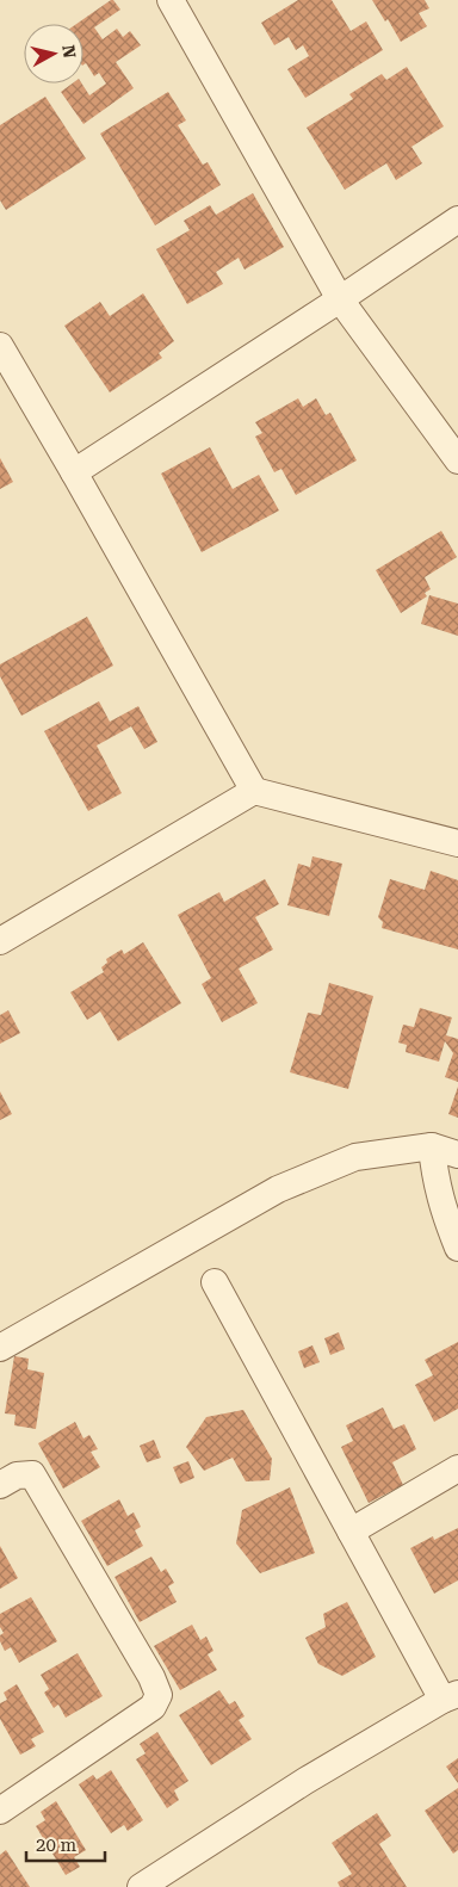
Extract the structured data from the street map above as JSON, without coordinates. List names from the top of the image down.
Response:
{
  "scale_bar": "20 m",
  "north": "right"
}
